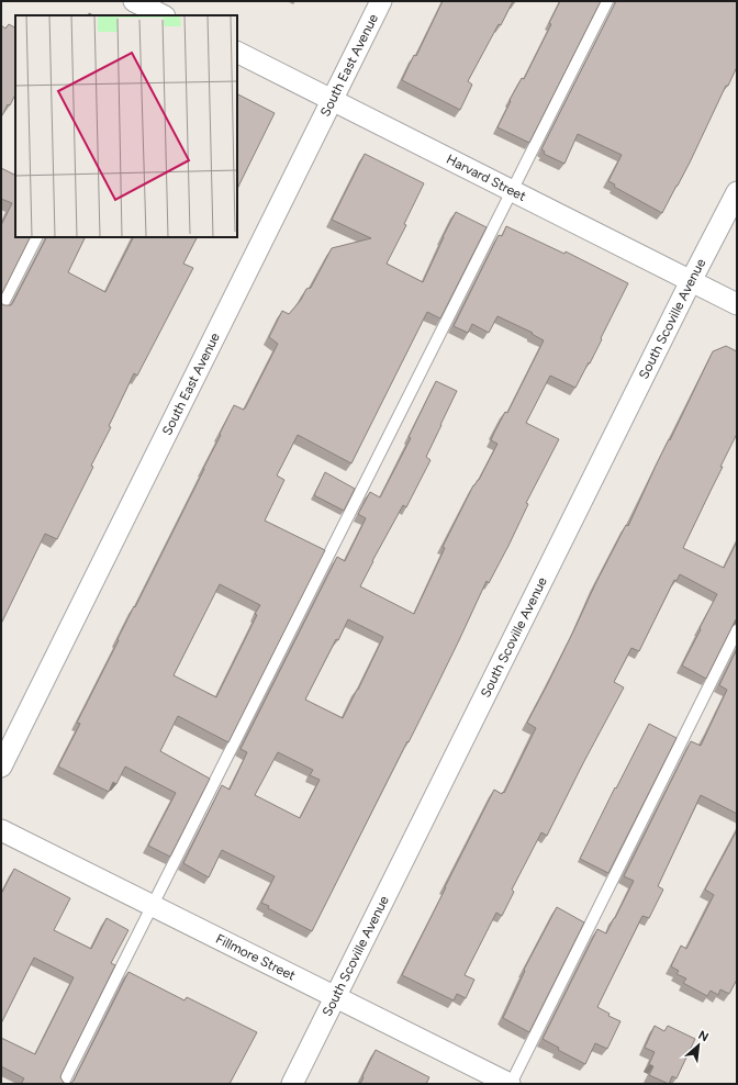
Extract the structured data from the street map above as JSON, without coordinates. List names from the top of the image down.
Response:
{
  "streets": {
    "street": [
      "South East Avenue",
      "Harvard Street",
      "South Scoville Avenue",
      "Fillmore Street"
    ]
  },
  "crossings": [
    ["South East Avenue", "Harvard Street"],
    ["Harvard Street", "South Scoville Avenue"],
    ["South Scoville Avenue", "Fillmore Street"]
  ],
  "north": "top right"
}
